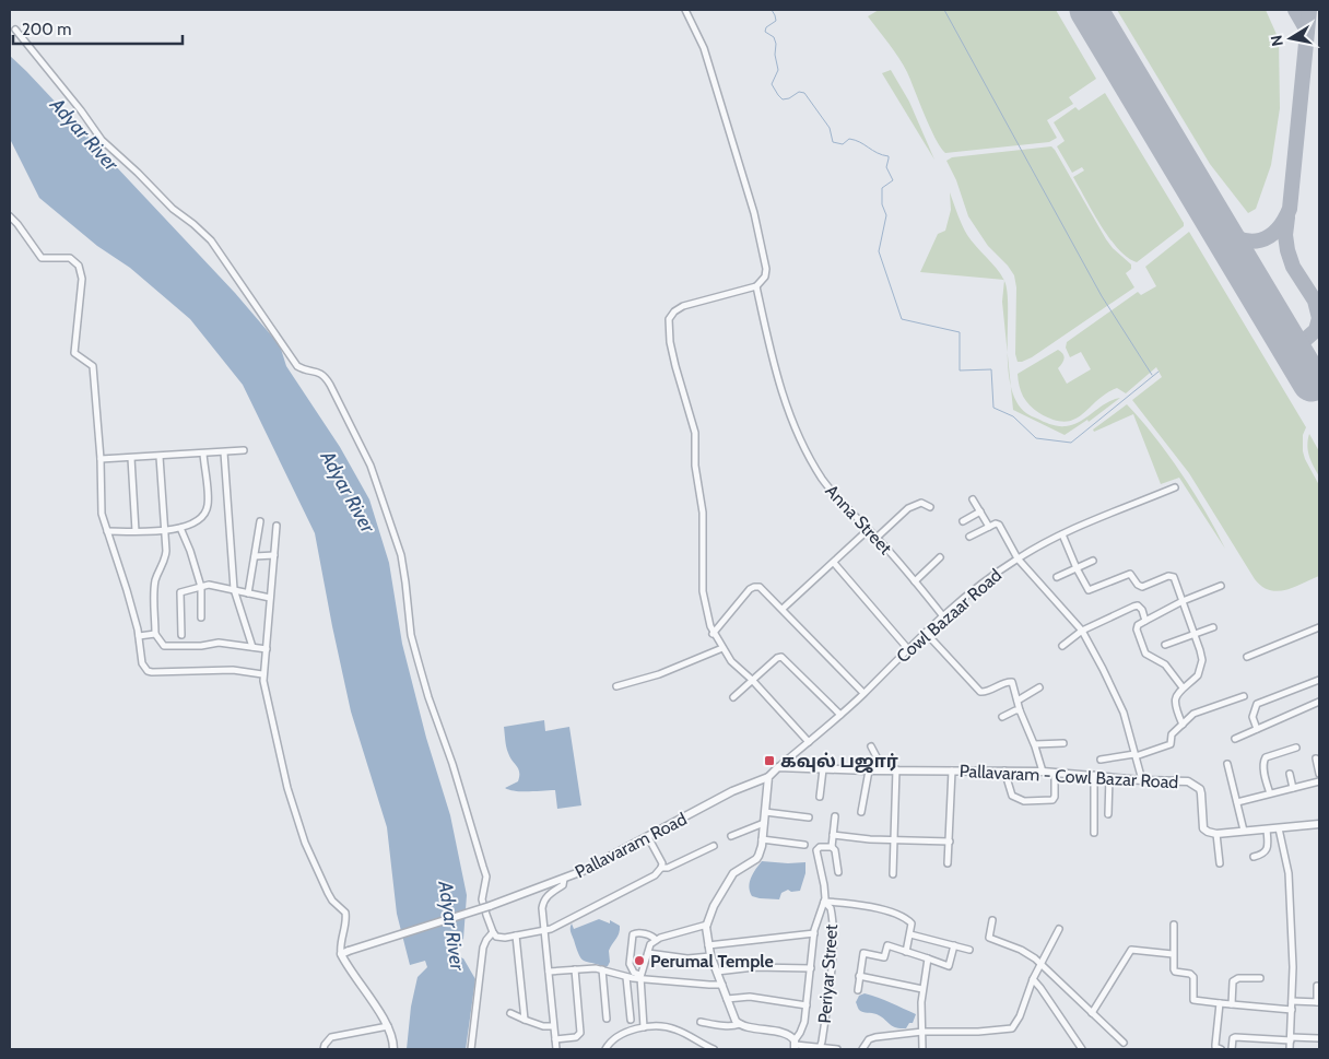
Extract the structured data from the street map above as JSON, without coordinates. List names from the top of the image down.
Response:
{
  "streets": {
    "street": [
      "Anna Street",
      "Cowl Bazaar Road",
      "Pallavaram - Cowl Bazar Road",
      "Pallavaram Road",
      "Periyar Street"
    ]
  },
  "crossings": [
    ["Anna Street", "Cowl Bazaar Road"],
    ["Cowl Bazaar Road", "Pallavaram - Cowl Bazar Road"]
  ],
  "water": ["Adyar River"],
  "places": {
    "transit": ["கவுல் பஜார்"],
    "other": ["Perumal Temple"]
  },
  "scale_bar": "200 m",
  "north": "left"
}
